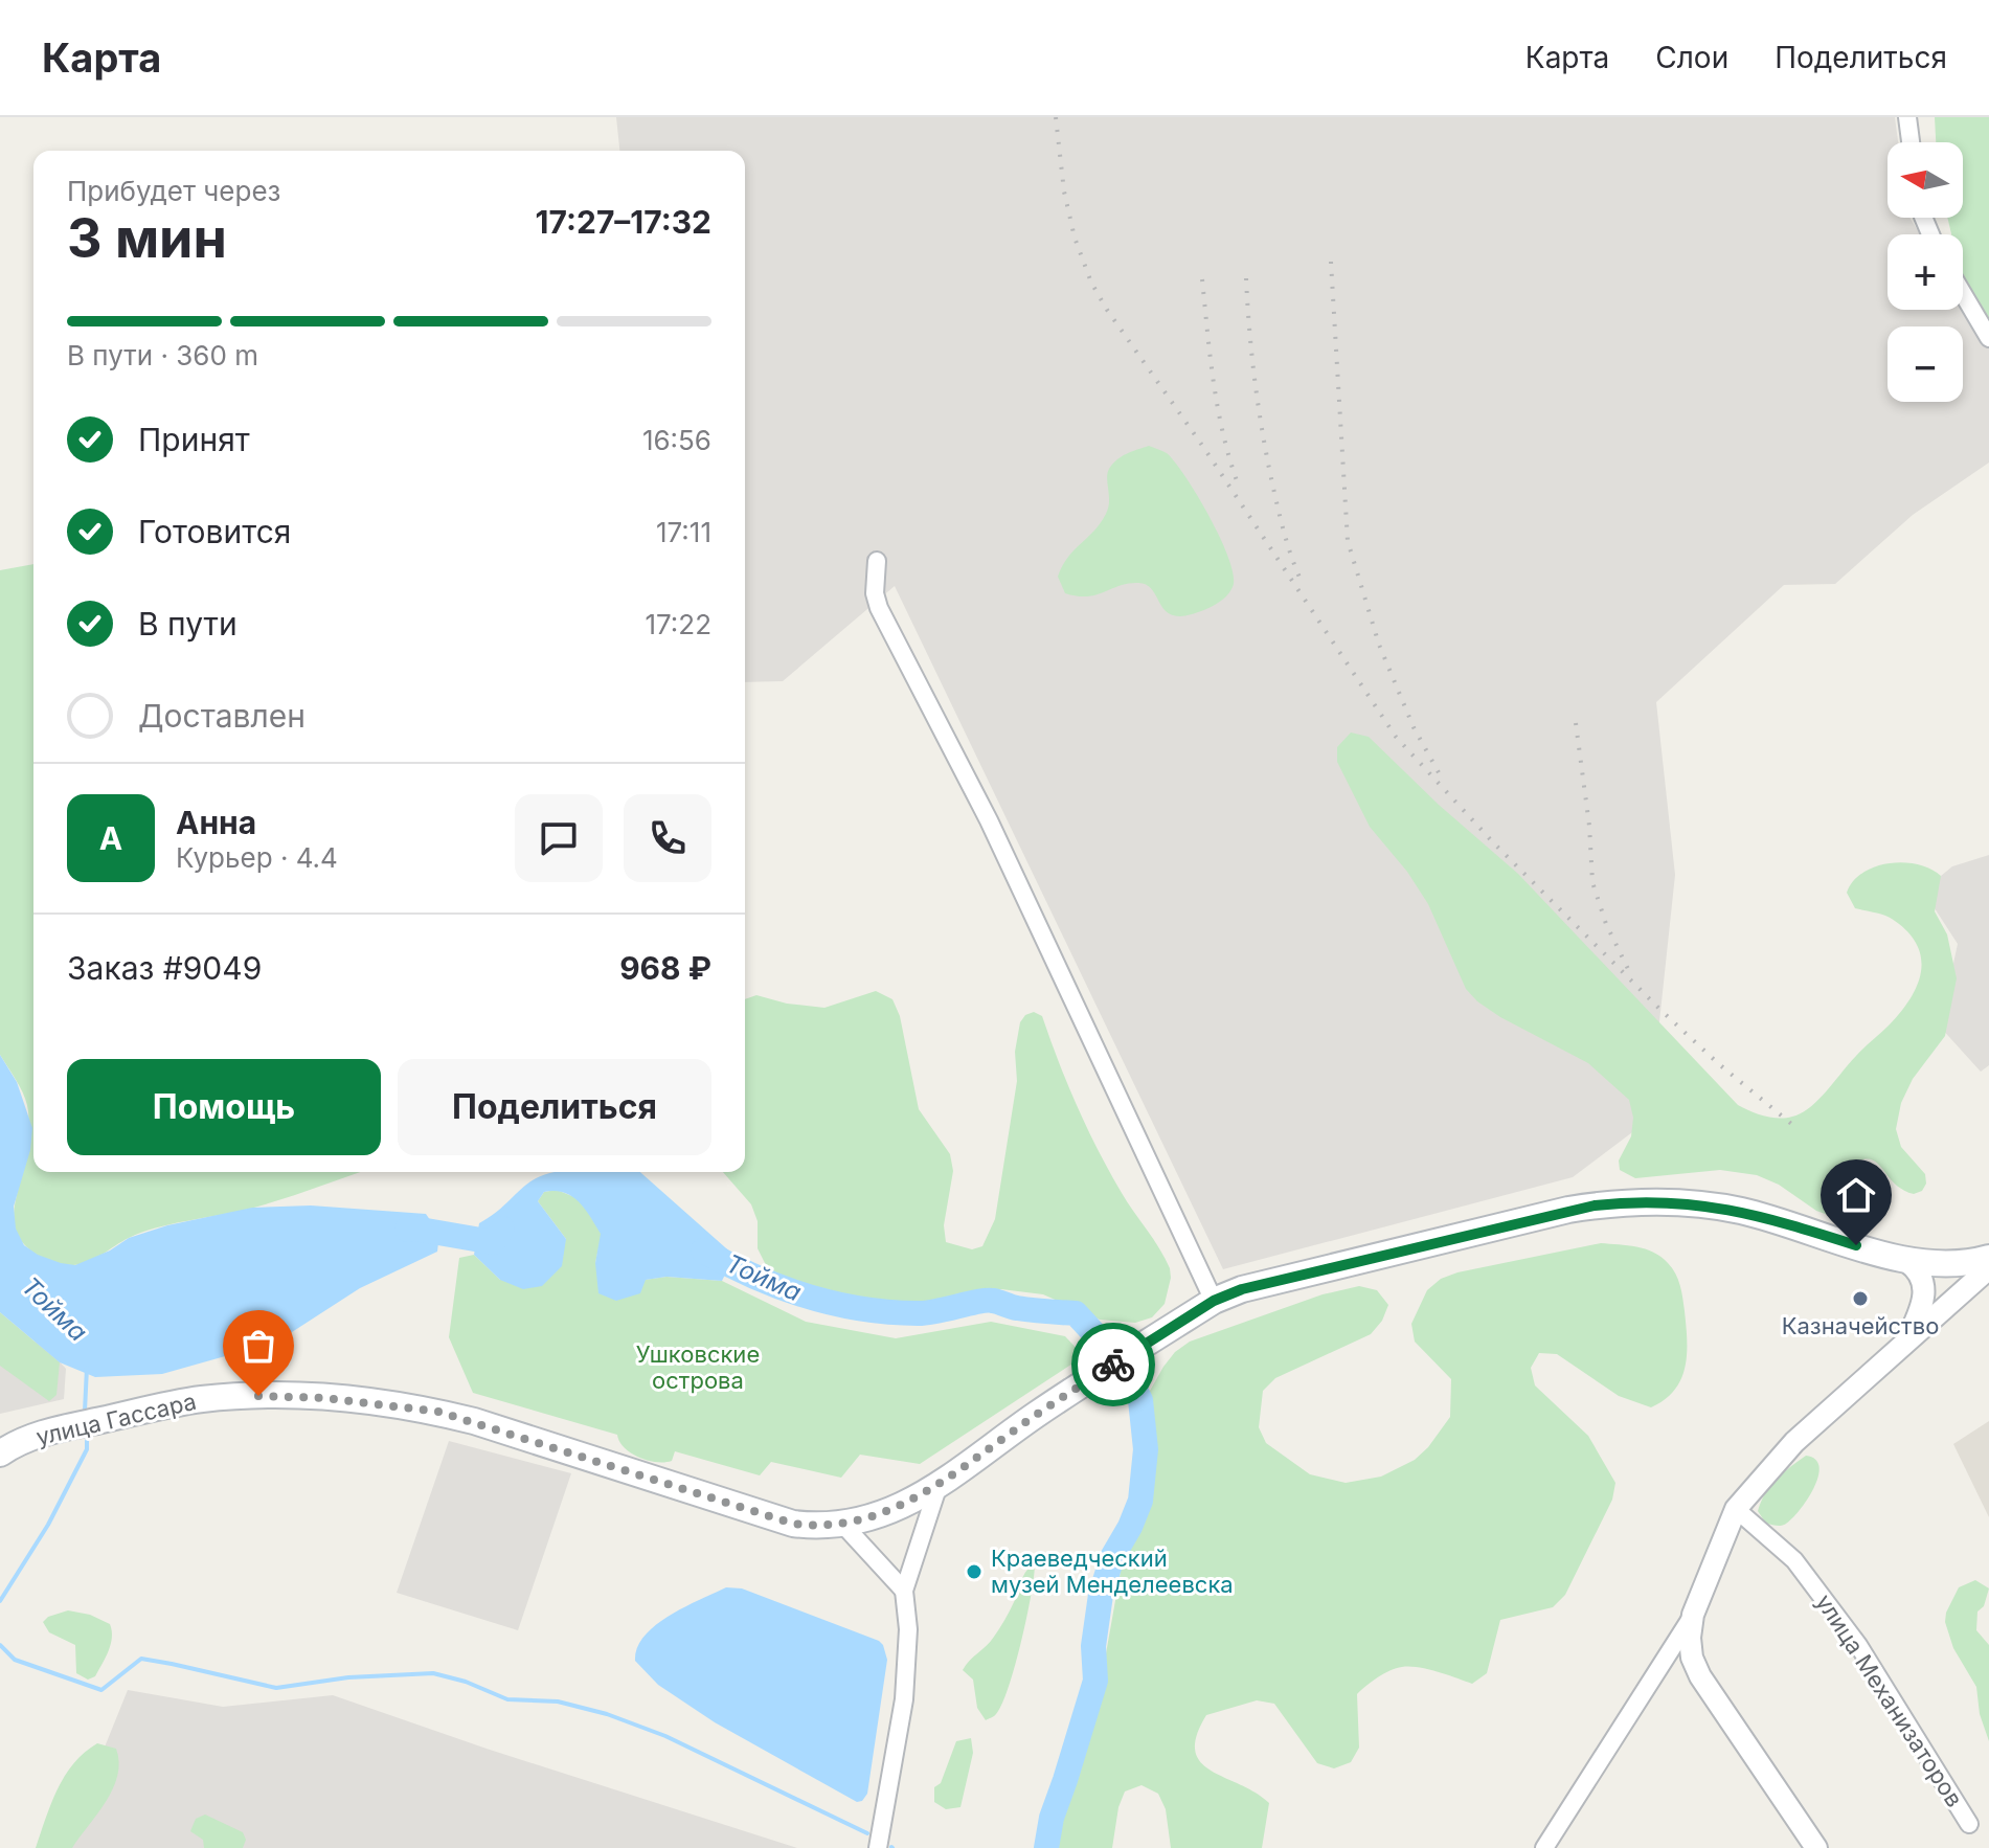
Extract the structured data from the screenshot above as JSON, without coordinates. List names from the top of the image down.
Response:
{
  "streets": {
    "main road": ["улица Гассара"],
    "street": ["улица Механизаторов"]
  },
  "water": ["Тойма"],
  "parks": ["Ушковские острова"],
  "places": ["Казначейство", "Краеведческий музей Менделеевска"],
  "north": "left",
  "page": {
    "header": "Карта",
    "nav": ["Карта", "Слои", "Поделиться"],
    "map_buttons": ["+", "−"],
    "heading": ["3 мин", "Прибудет через", "17:27–17:32"],
    "panel": [
      "Анна",
      "Курьер · 4.4",
      "Заказ #9049",
      "968 ₽"
    ],
    "bar": "В пути · 360 m",
    "list": [
      ["Принят", "16:56"],
      ["Готовится", "17:11"],
      ["В пути", "17:22"],
      "Доставлен"
    ],
    "round": "А",
    "buttons": ["Помощь", "Поделиться"]
  }
}
